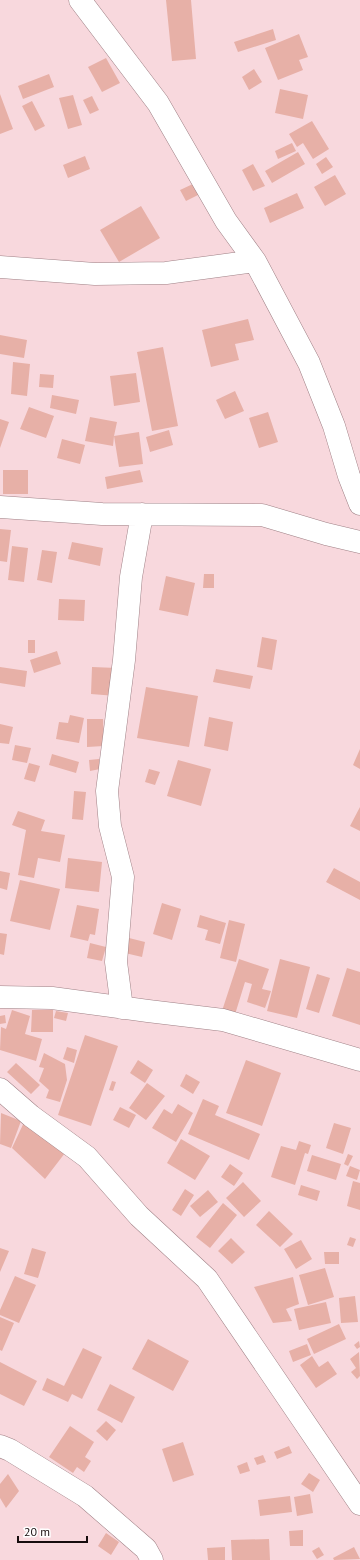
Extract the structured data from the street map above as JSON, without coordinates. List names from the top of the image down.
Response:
{
  "scale_bar": "20 m"
}
